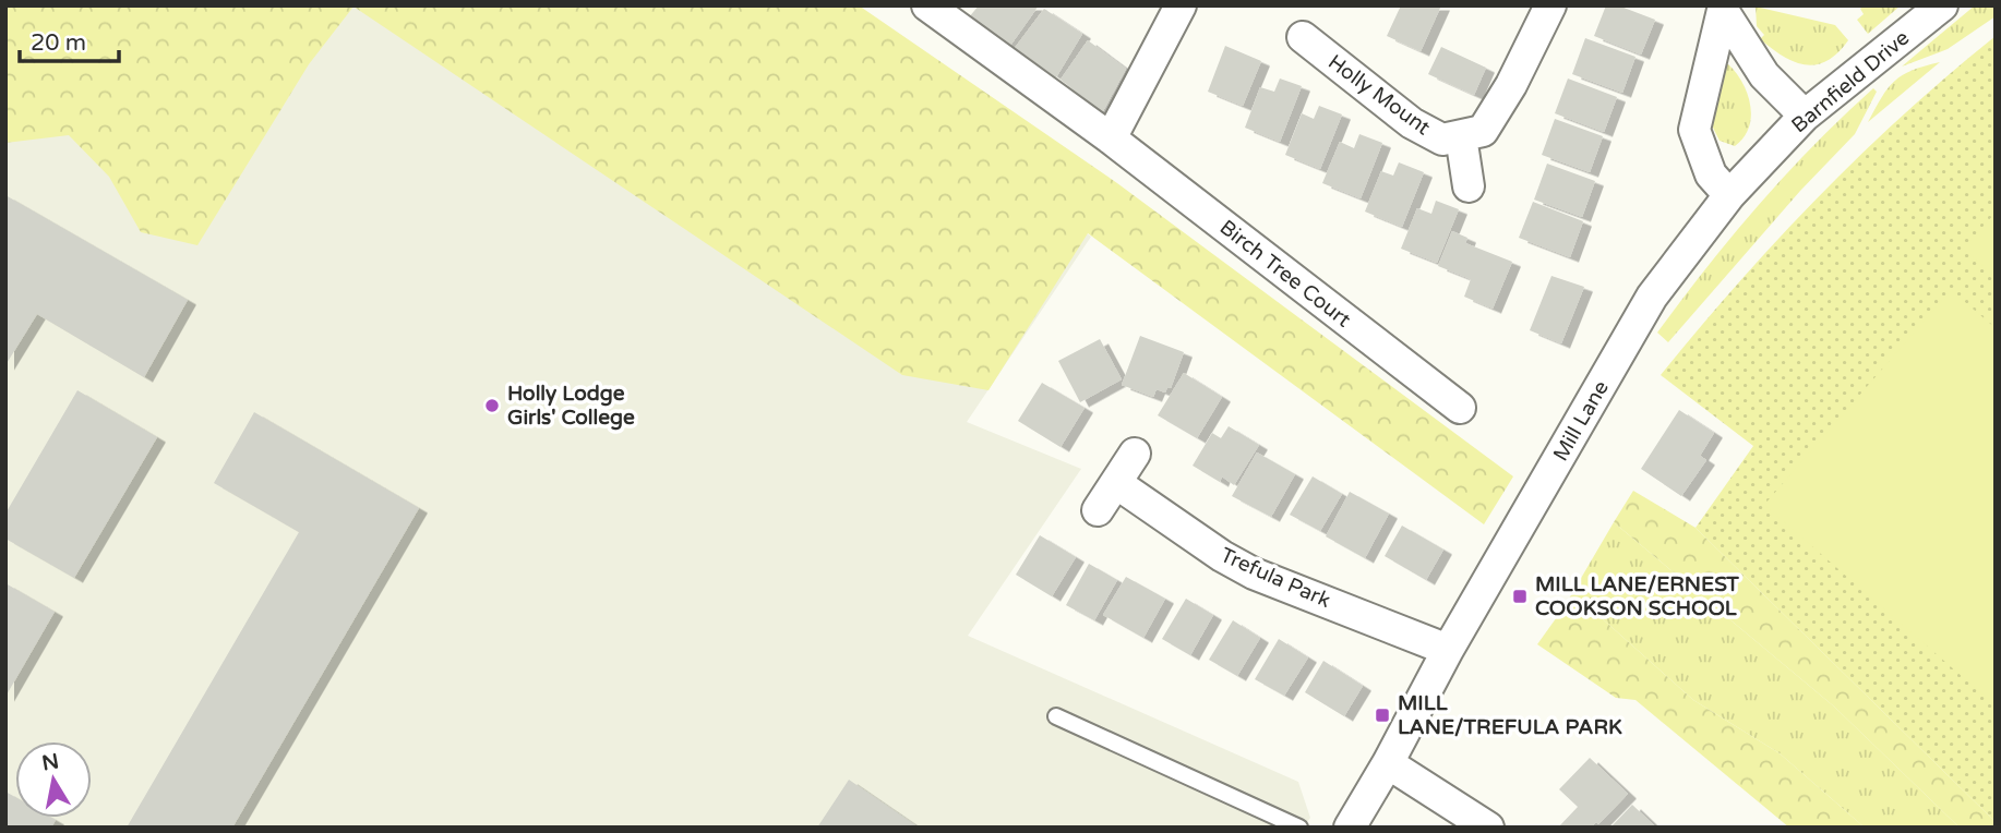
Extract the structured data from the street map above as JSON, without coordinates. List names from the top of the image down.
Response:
{
  "streets": {
    "street": [
      "Barnfield Drive",
      "Holly Mount",
      "Birch Tree Court",
      "Mill Lane",
      "Trefula Park"
    ]
  },
  "crossings": [
    ["Barnfield Drive", "Mill Lane"],
    ["Mill Lane", "Trefula Park"]
  ],
  "places": {
    "other": ["Holly Lodge Girls' College"],
    "transit": ["MILL LANE/ERNEST COOKSON SCHOOL", "MILL LANE/TREFULA PARK"]
  },
  "scale_bar": "20 m",
  "north": "top"
}
